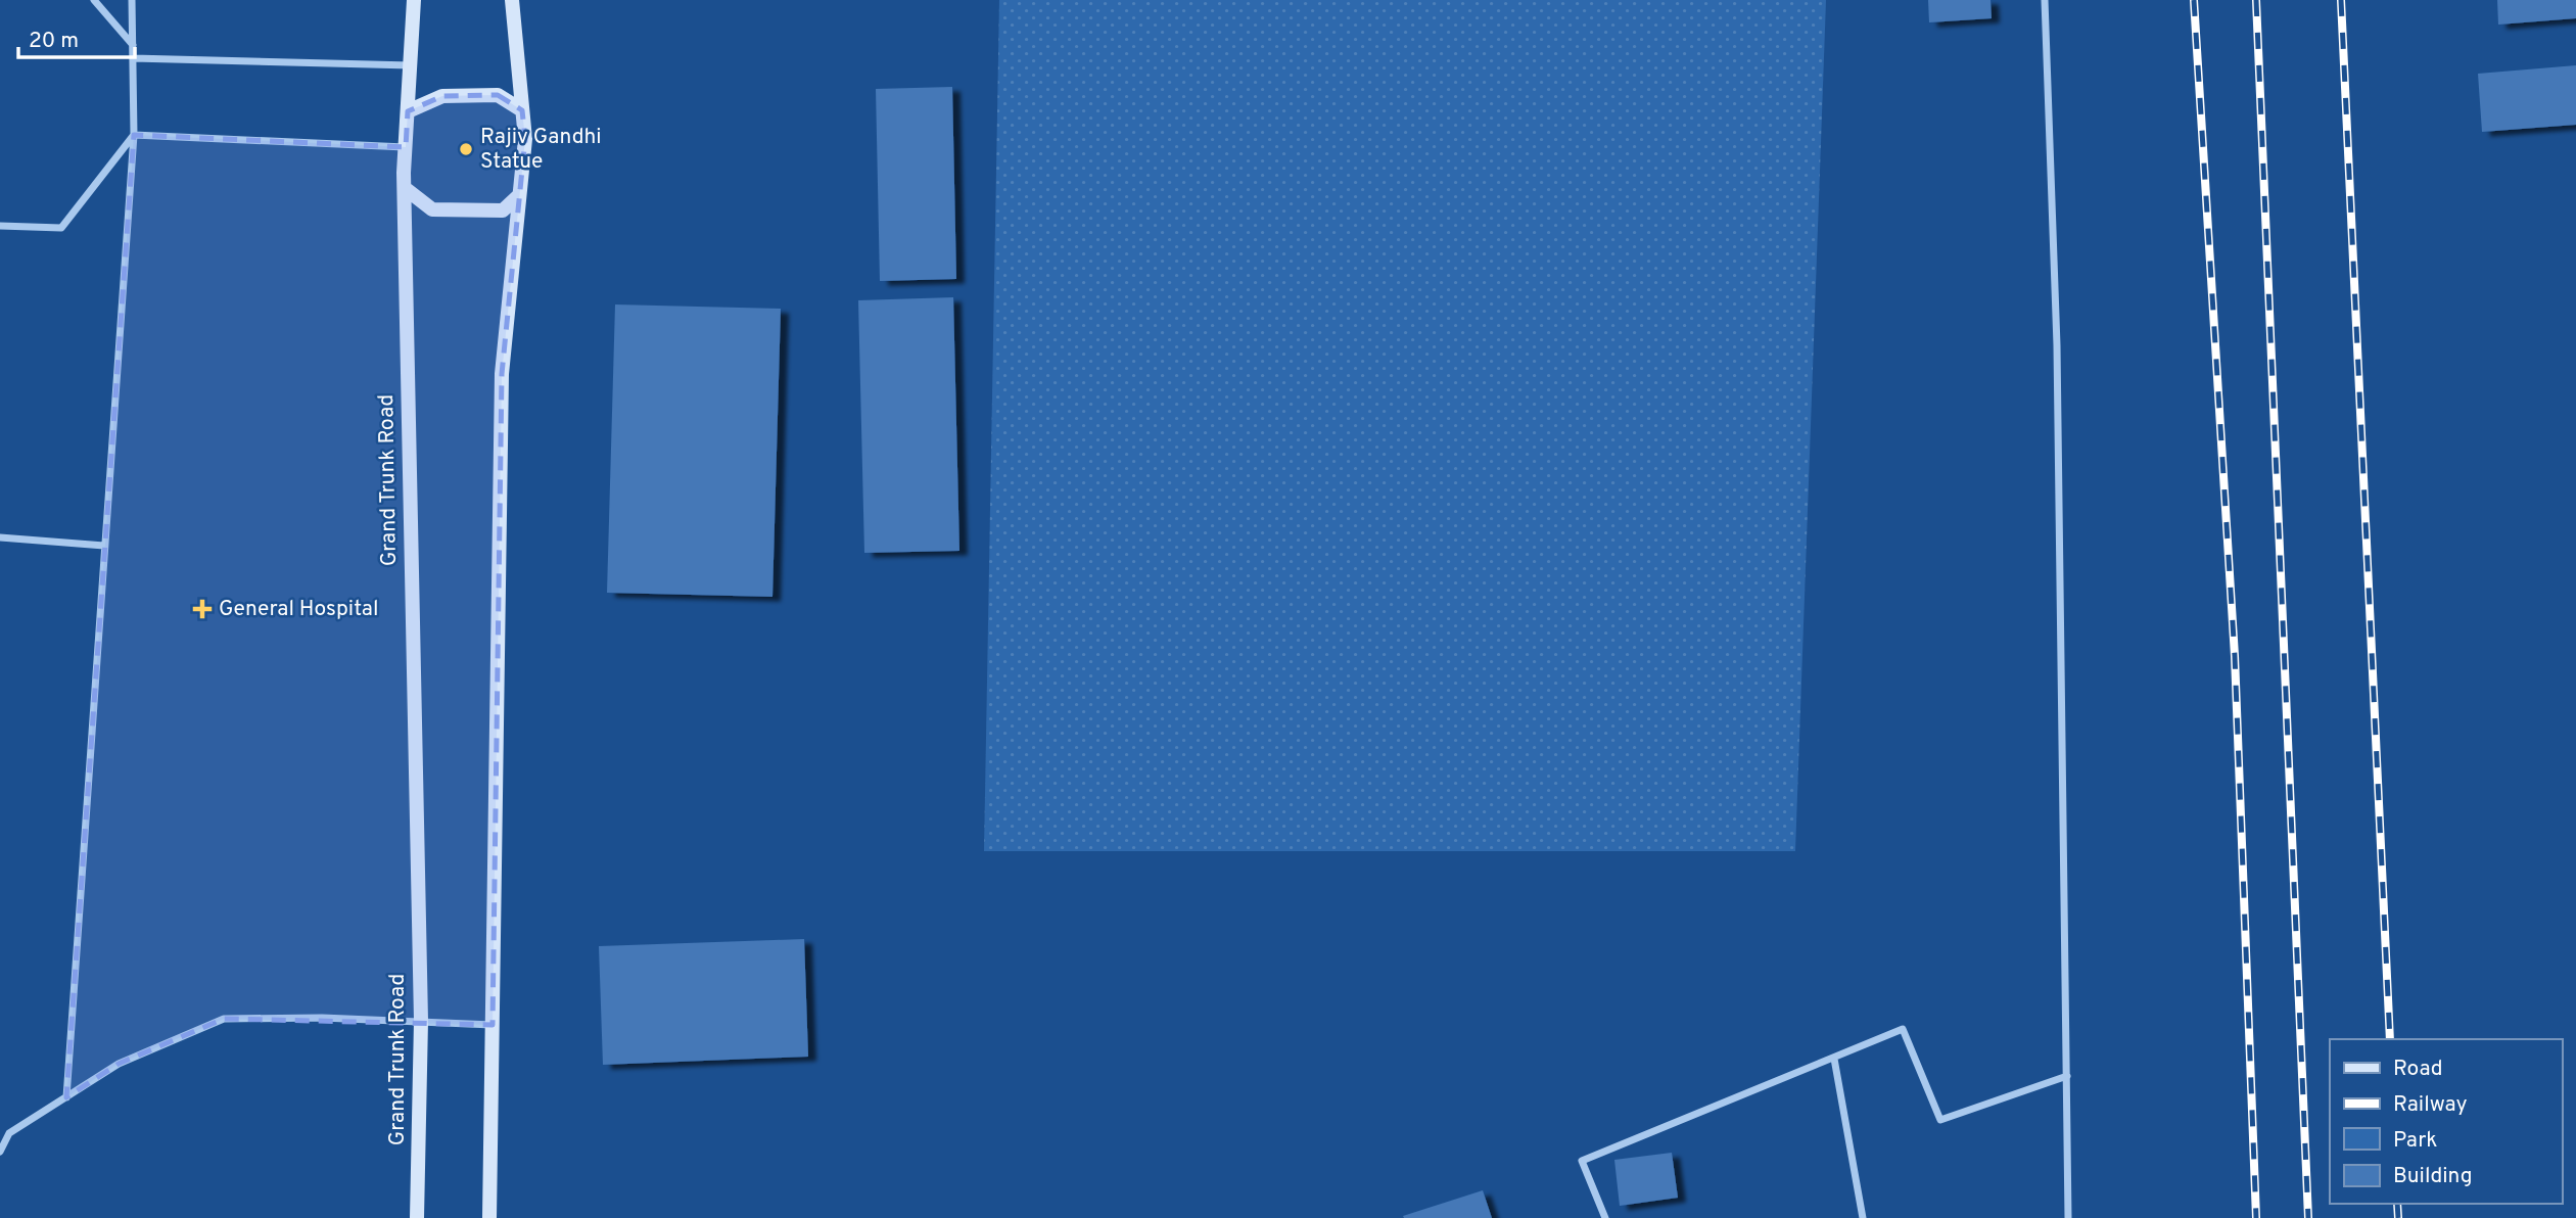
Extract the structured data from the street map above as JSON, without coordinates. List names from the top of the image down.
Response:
{
  "streets": {
    "main road": ["Grand Trunk Road"]
  },
  "places": {
    "other": ["Rajiv Gandhi Statue"],
    "health": ["General Hospital"]
  },
  "legend": [
    "Road",
    "Railway",
    "Park",
    "Building"
  ],
  "scale_bar": "20 m"
}
